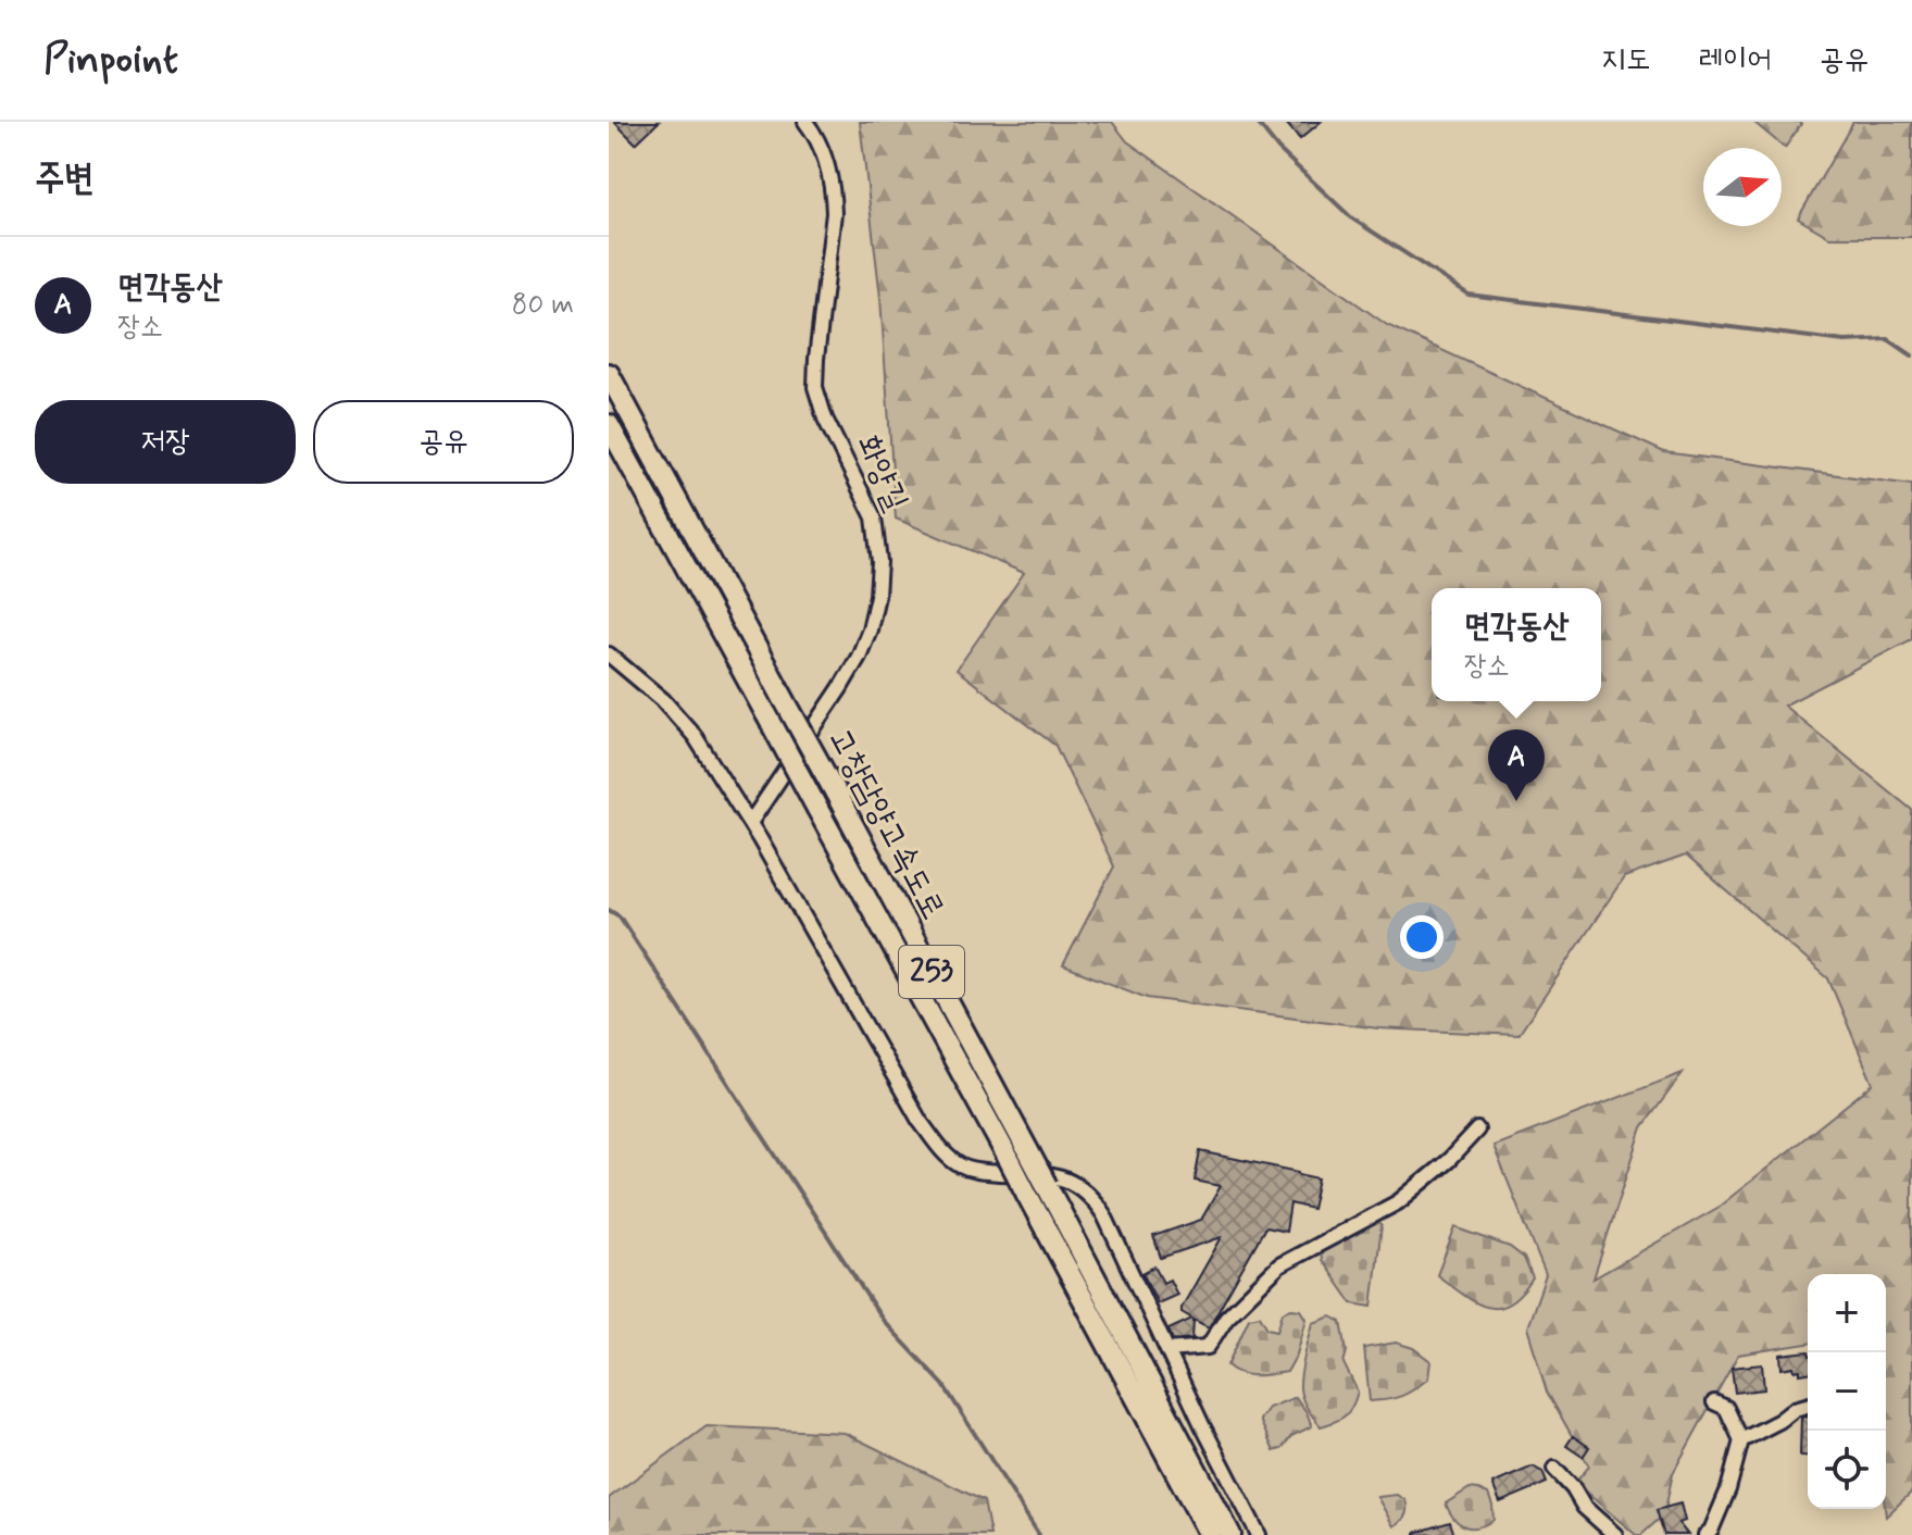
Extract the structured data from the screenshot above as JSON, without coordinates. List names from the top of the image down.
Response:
{
  "streets": {
    "highway": ["고창담양고속도로", "253"],
    "street": ["화양길"]
  },
  "north": "right",
  "page": {
    "header": "Pinpoint",
    "nav": ["지도", "레이어", "공유"],
    "heading": "주변",
    "list": [
      {
        "mark": "A",
        "name": "면각동산",
        "note": "장소",
        "value": "80 m"
      }
    ],
    "buttons": ["저장", "공유"],
    "popup": ["면각동산", "장소"],
    "pins": "A",
    "map_buttons": ["+", "−"]
  }
}
